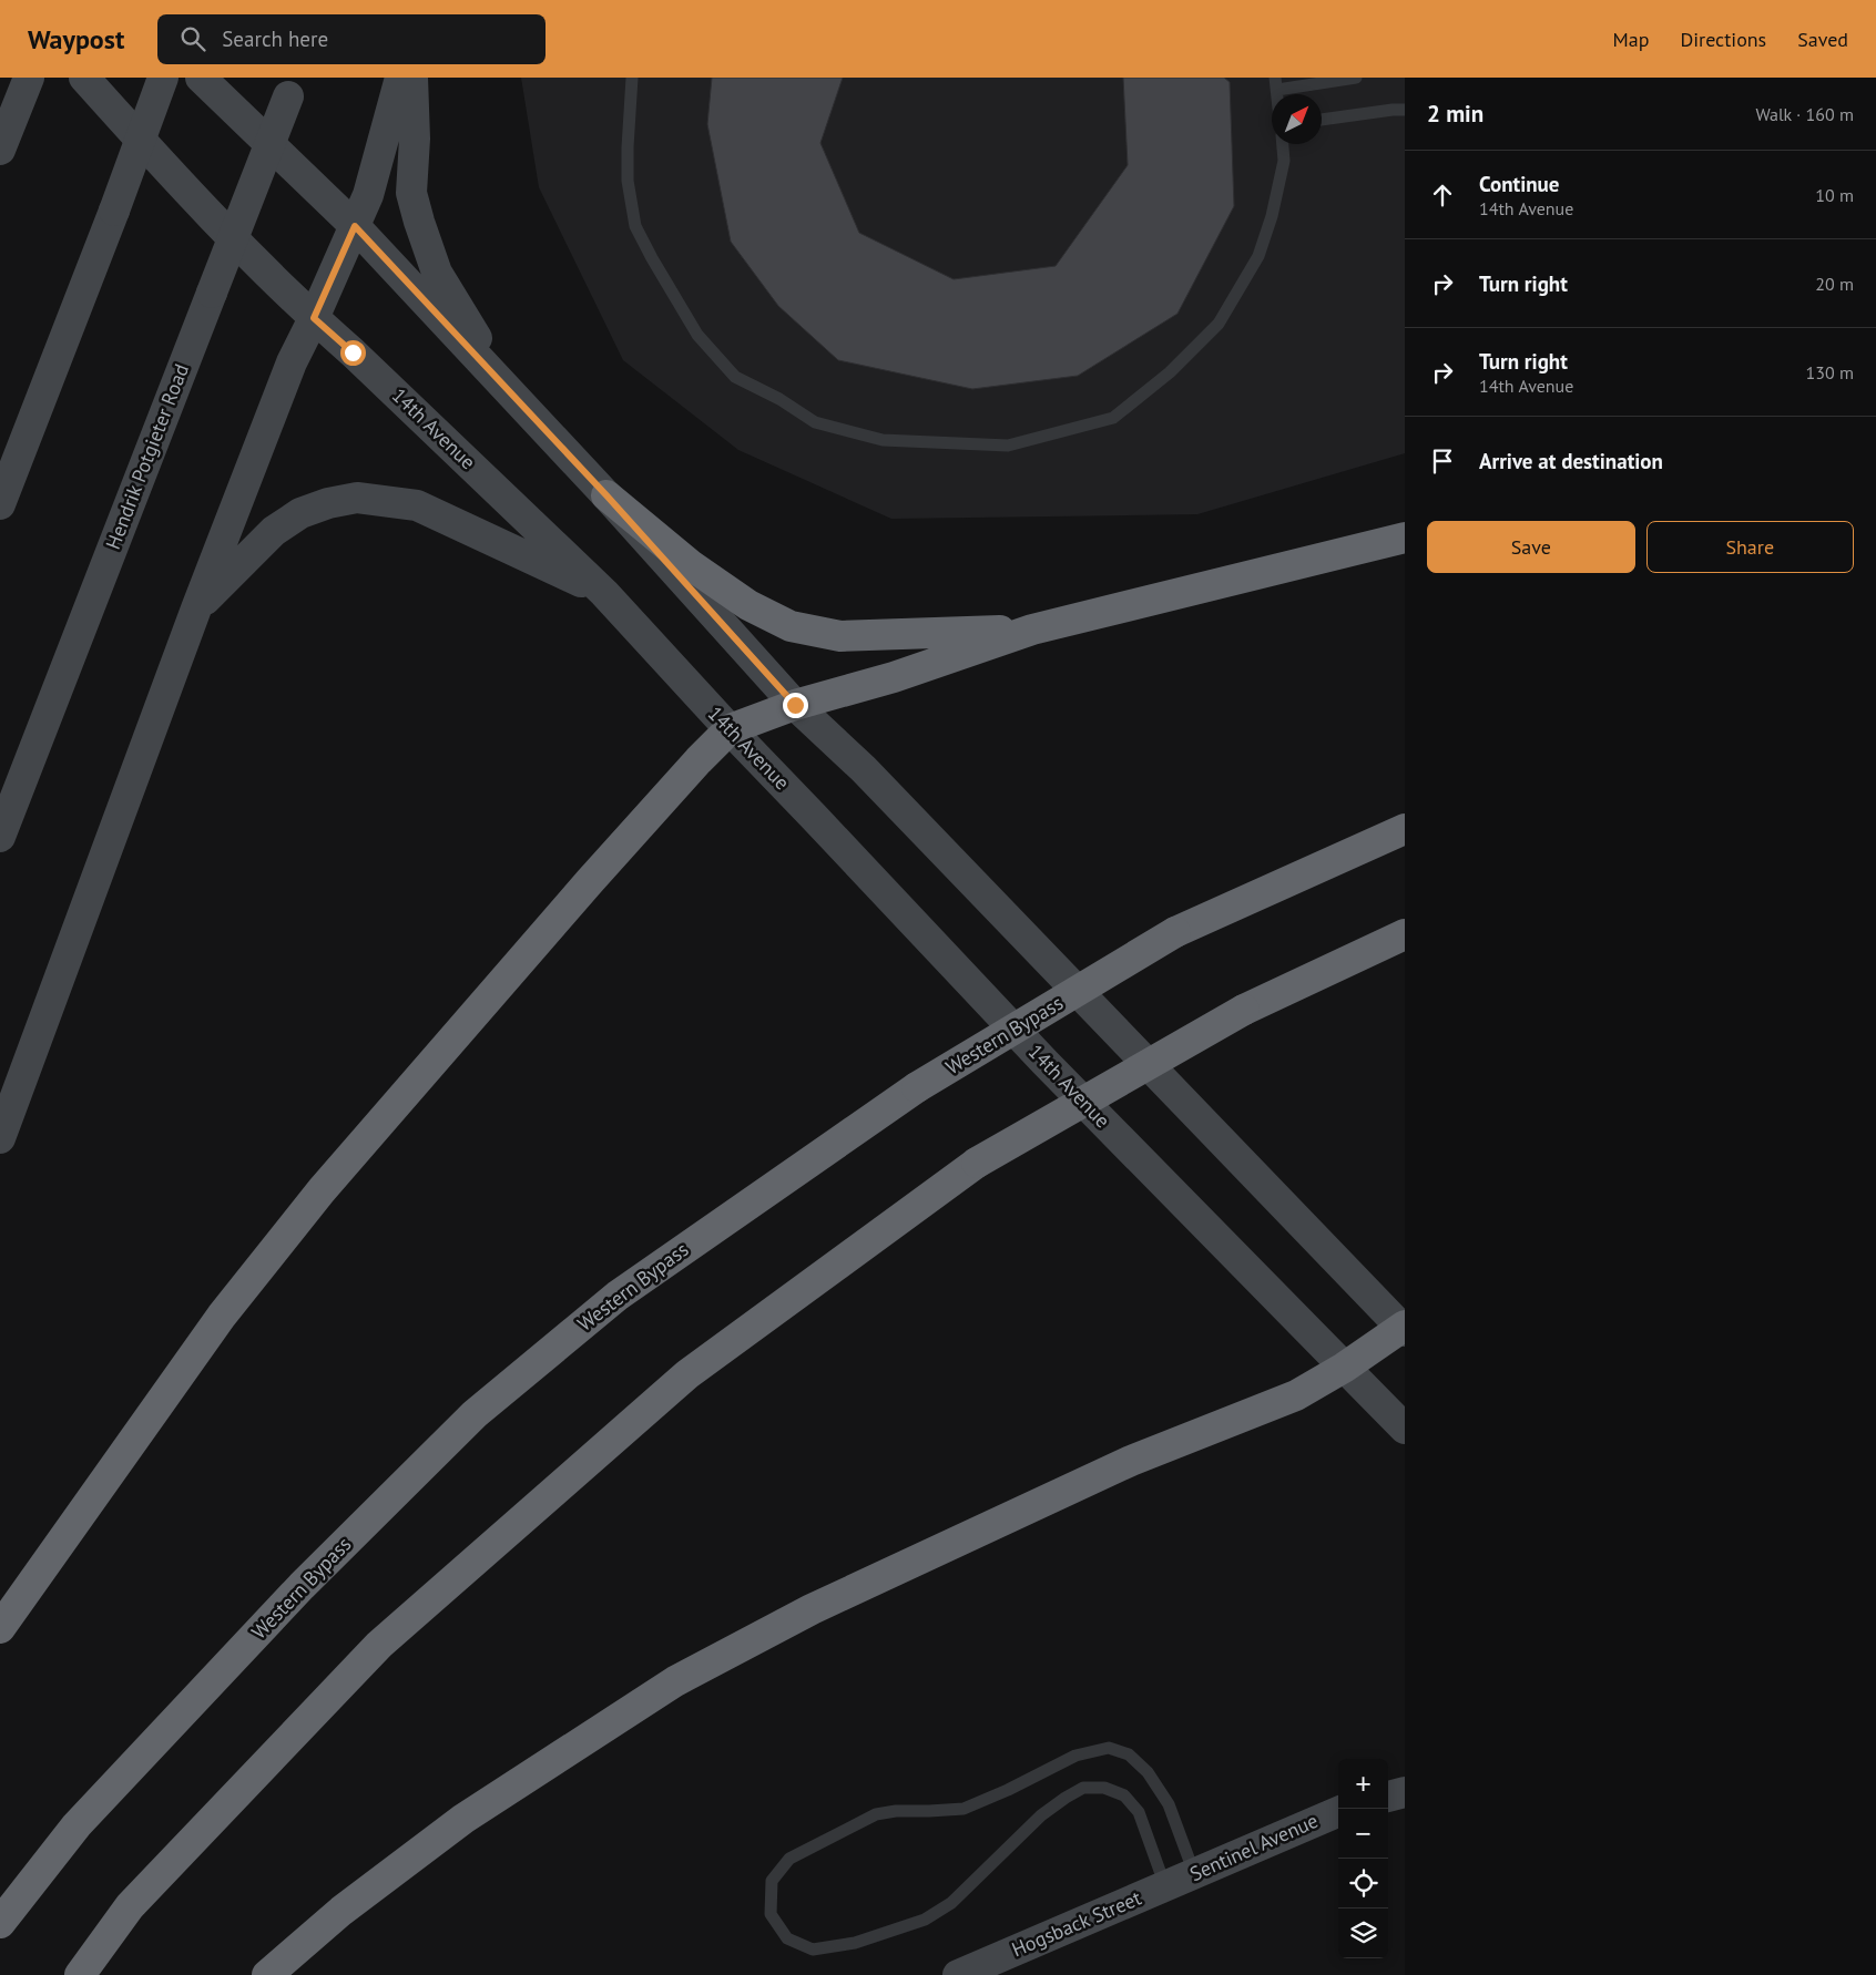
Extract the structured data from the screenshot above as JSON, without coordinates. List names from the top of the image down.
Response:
{
  "streets": {
    "highway": ["Western Bypass"],
    "main road": [
      "14th Avenue",
      "Hendrik Potgieter Road",
      "Sentinel Avenue",
      "Hogsback Street"
    ]
  },
  "crossings": [
    ["Sentinel Avenue", "Hogsback Street"]
  ],
  "north": "top right",
  "page": {
    "header": "Waypost",
    "search": "Search here",
    "nav": ["Map", "Directions", "Saved"],
    "heading": ["2 min", "Walk · 160 m"],
    "list": [
      ["Continue", "14th Avenue", "10 m"],
      ["Turn right", "20 m"],
      ["Turn right", "14th Avenue", "130 m"],
      "Arrive at destination"
    ],
    "buttons": ["Save", "Share"],
    "map_buttons": ["+", "−"]
  }
}
